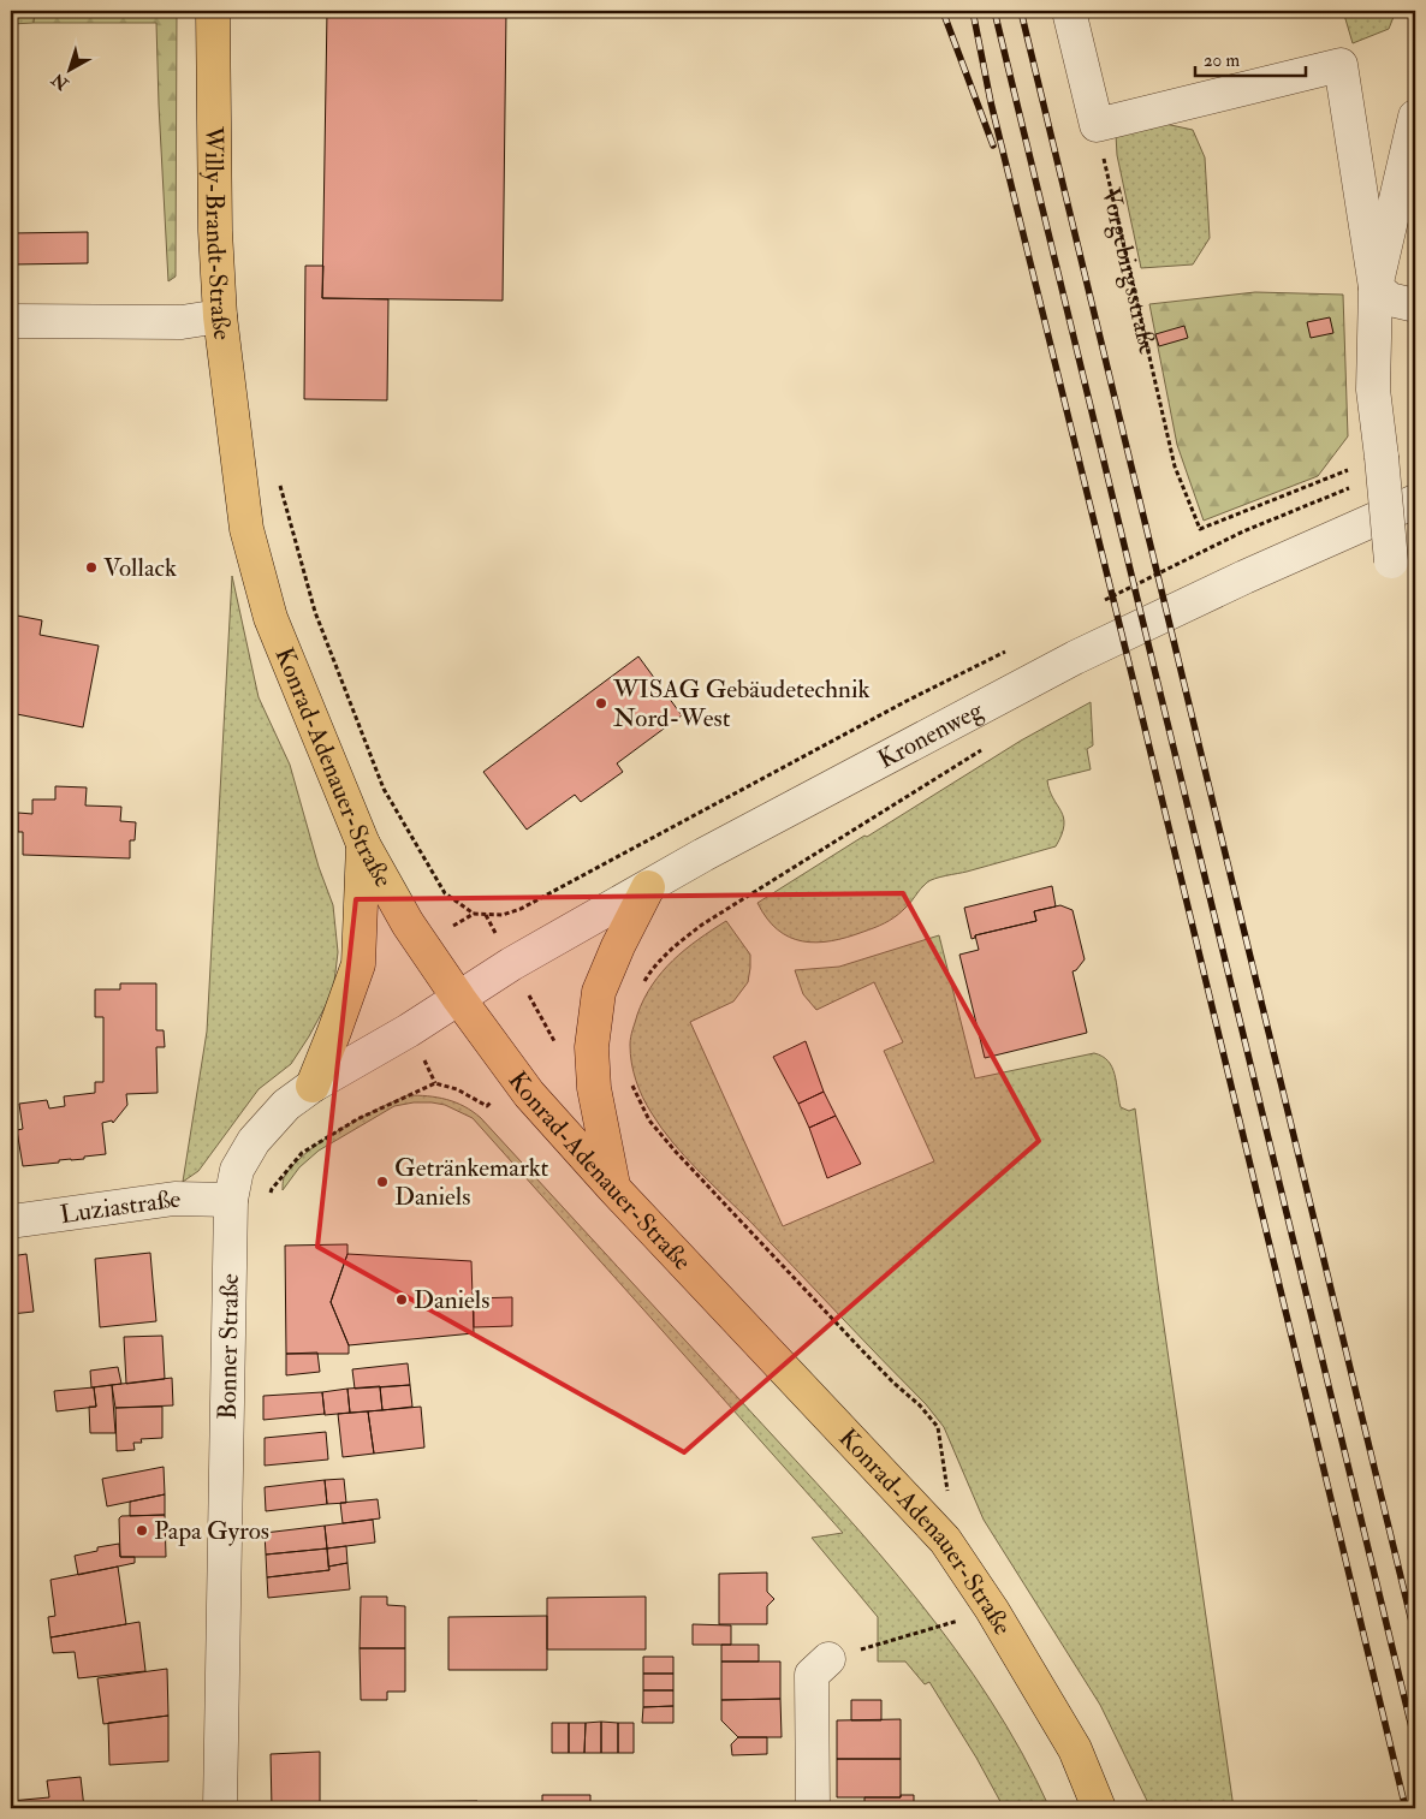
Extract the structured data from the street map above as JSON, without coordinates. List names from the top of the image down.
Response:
{
  "streets": {
    "main road": ["Willy-Brandt-Straße", "Konrad-Adenauer-Straße"],
    "street": ["Kronenweg", "Luziastraße", "Bonner Straße"],
    "path": ["Vorgebirgsstraße"]
  },
  "crossings": [
    ["Willy-Brandt-Straße", "Konrad-Adenauer-Straße"],
    ["Kronenweg", "Konrad-Adenauer-Straße"],
    ["Kronenweg", "Bonner Straße"],
    ["Konrad-Adenauer-Straße", "Bonner Straße"],
    ["Luziastraße", "Bonner Straße"]
  ],
  "places": [
    "Vollack",
    "WISAG Gebäudetechnik Nord-West",
    "Getränkemarkt Daniels",
    "Daniels",
    "Papa Gyros"
  ],
  "scale_bar": "20 m",
  "north": "bottom left"
}
